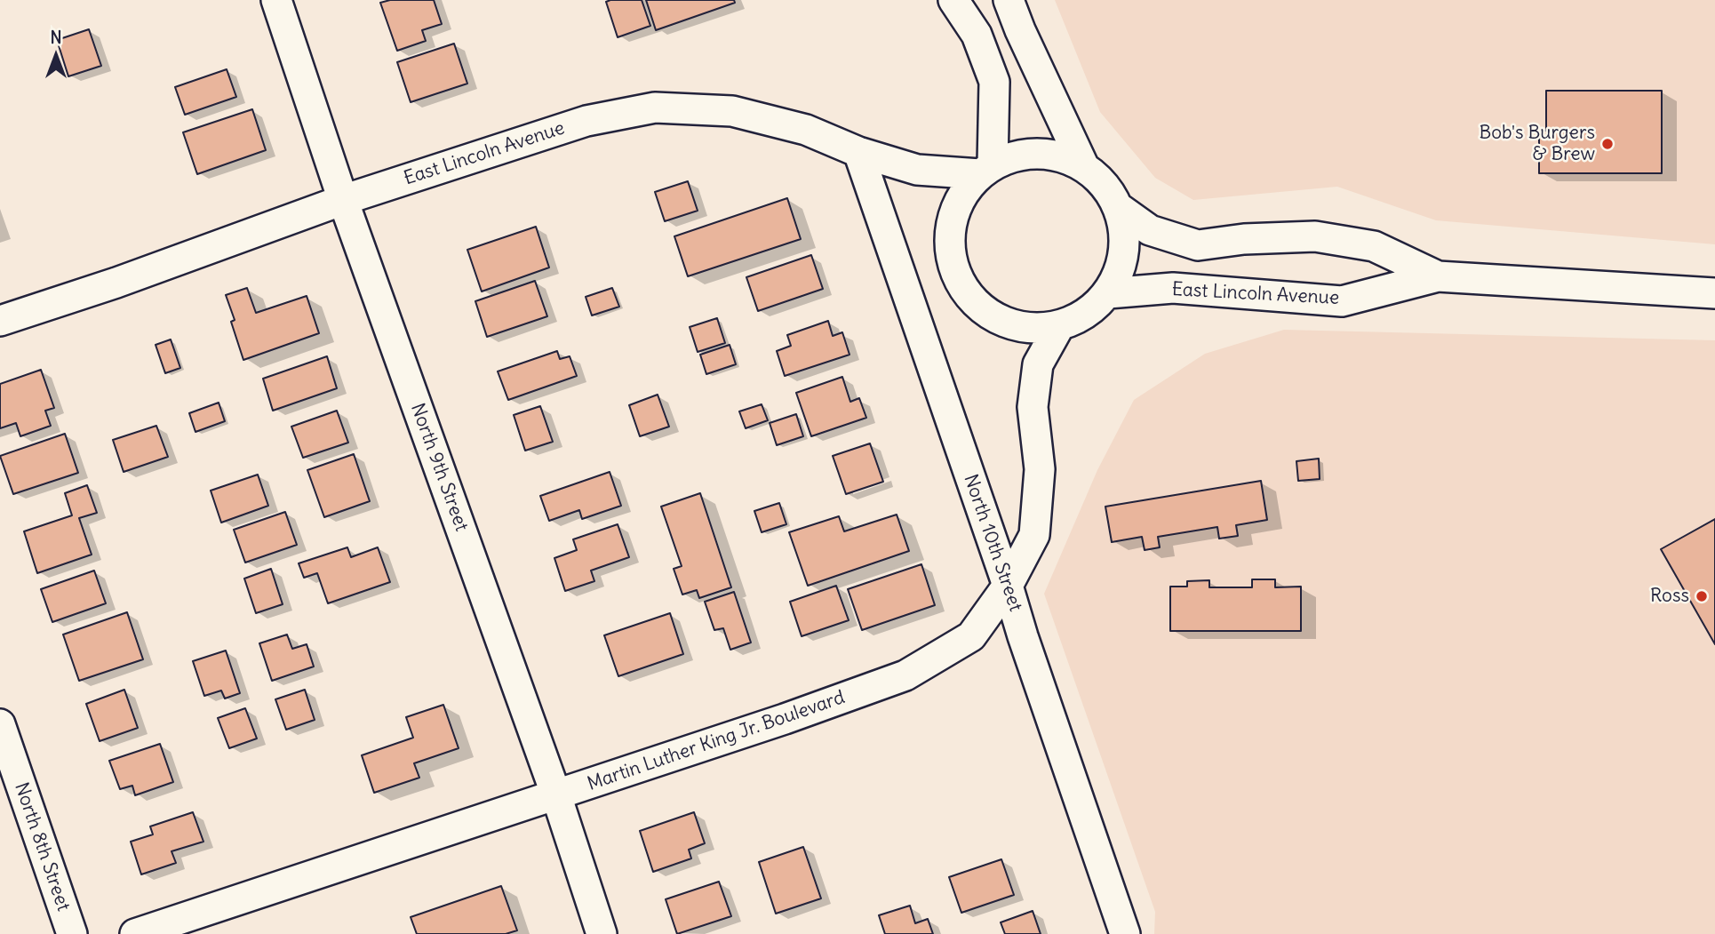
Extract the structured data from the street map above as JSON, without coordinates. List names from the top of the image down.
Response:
{
  "streets": {
    "street": [
      "East Lincoln Avenue",
      "North 9th Street",
      "North 10th Street",
      "Martin Luther King Jr. Boulevard",
      "North 8th Street"
    ]
  },
  "crossings": [
    ["East Lincoln Avenue", "North 9th Street"],
    ["East Lincoln Avenue", "North 10th Street"],
    ["East Lincoln Avenue", "Martin Luther King Jr. Boulevard"],
    ["North 9th Street", "Martin Luther King Jr. Boulevard"],
    ["North 10th Street", "Martin Luther King Jr. Boulevard"]
  ],
  "places": ["Bob's Burgers & Brew", "Ross"],
  "north": "top"
}
